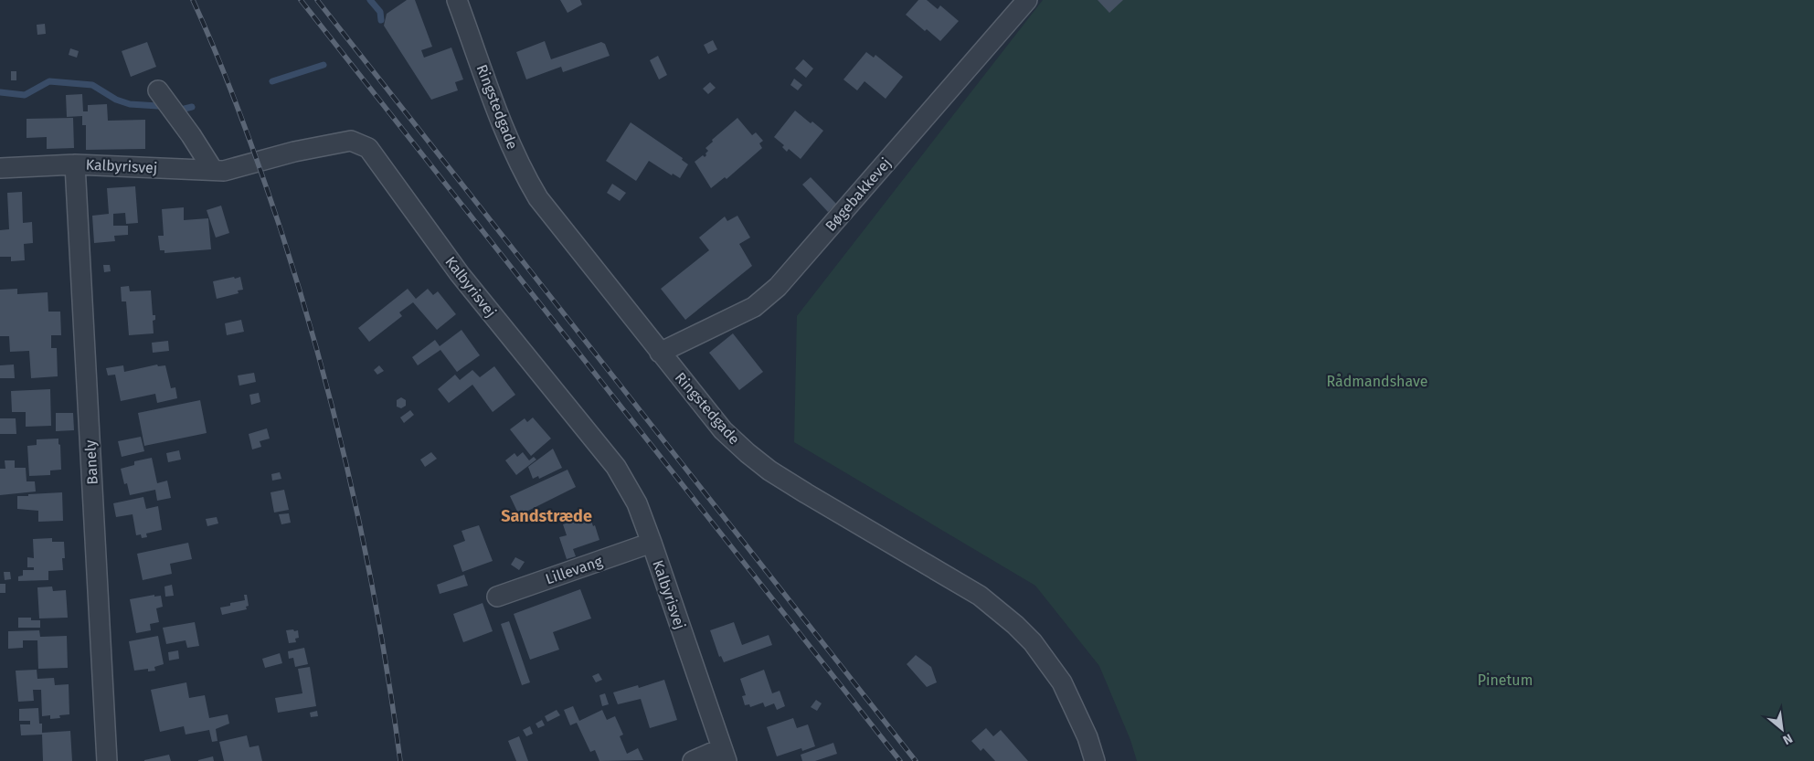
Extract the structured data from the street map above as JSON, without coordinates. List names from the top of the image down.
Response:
{
  "streets": {
    "street": [
      "Ringstedgade",
      "Kalbyrisvej",
      "Bøgebakkevej",
      "Banely",
      "Lillevang"
    ]
  },
  "crossings": [
    ["Ringstedgade", "Bøgebakkevej"],
    ["Kalbyrisvej", "Banely"],
    ["Kalbyrisvej", "Lillevang"]
  ],
  "districts": ["Sandstræde"],
  "parks": ["Rådmandshave", "Pinetum"],
  "north": "bottom right"
}
